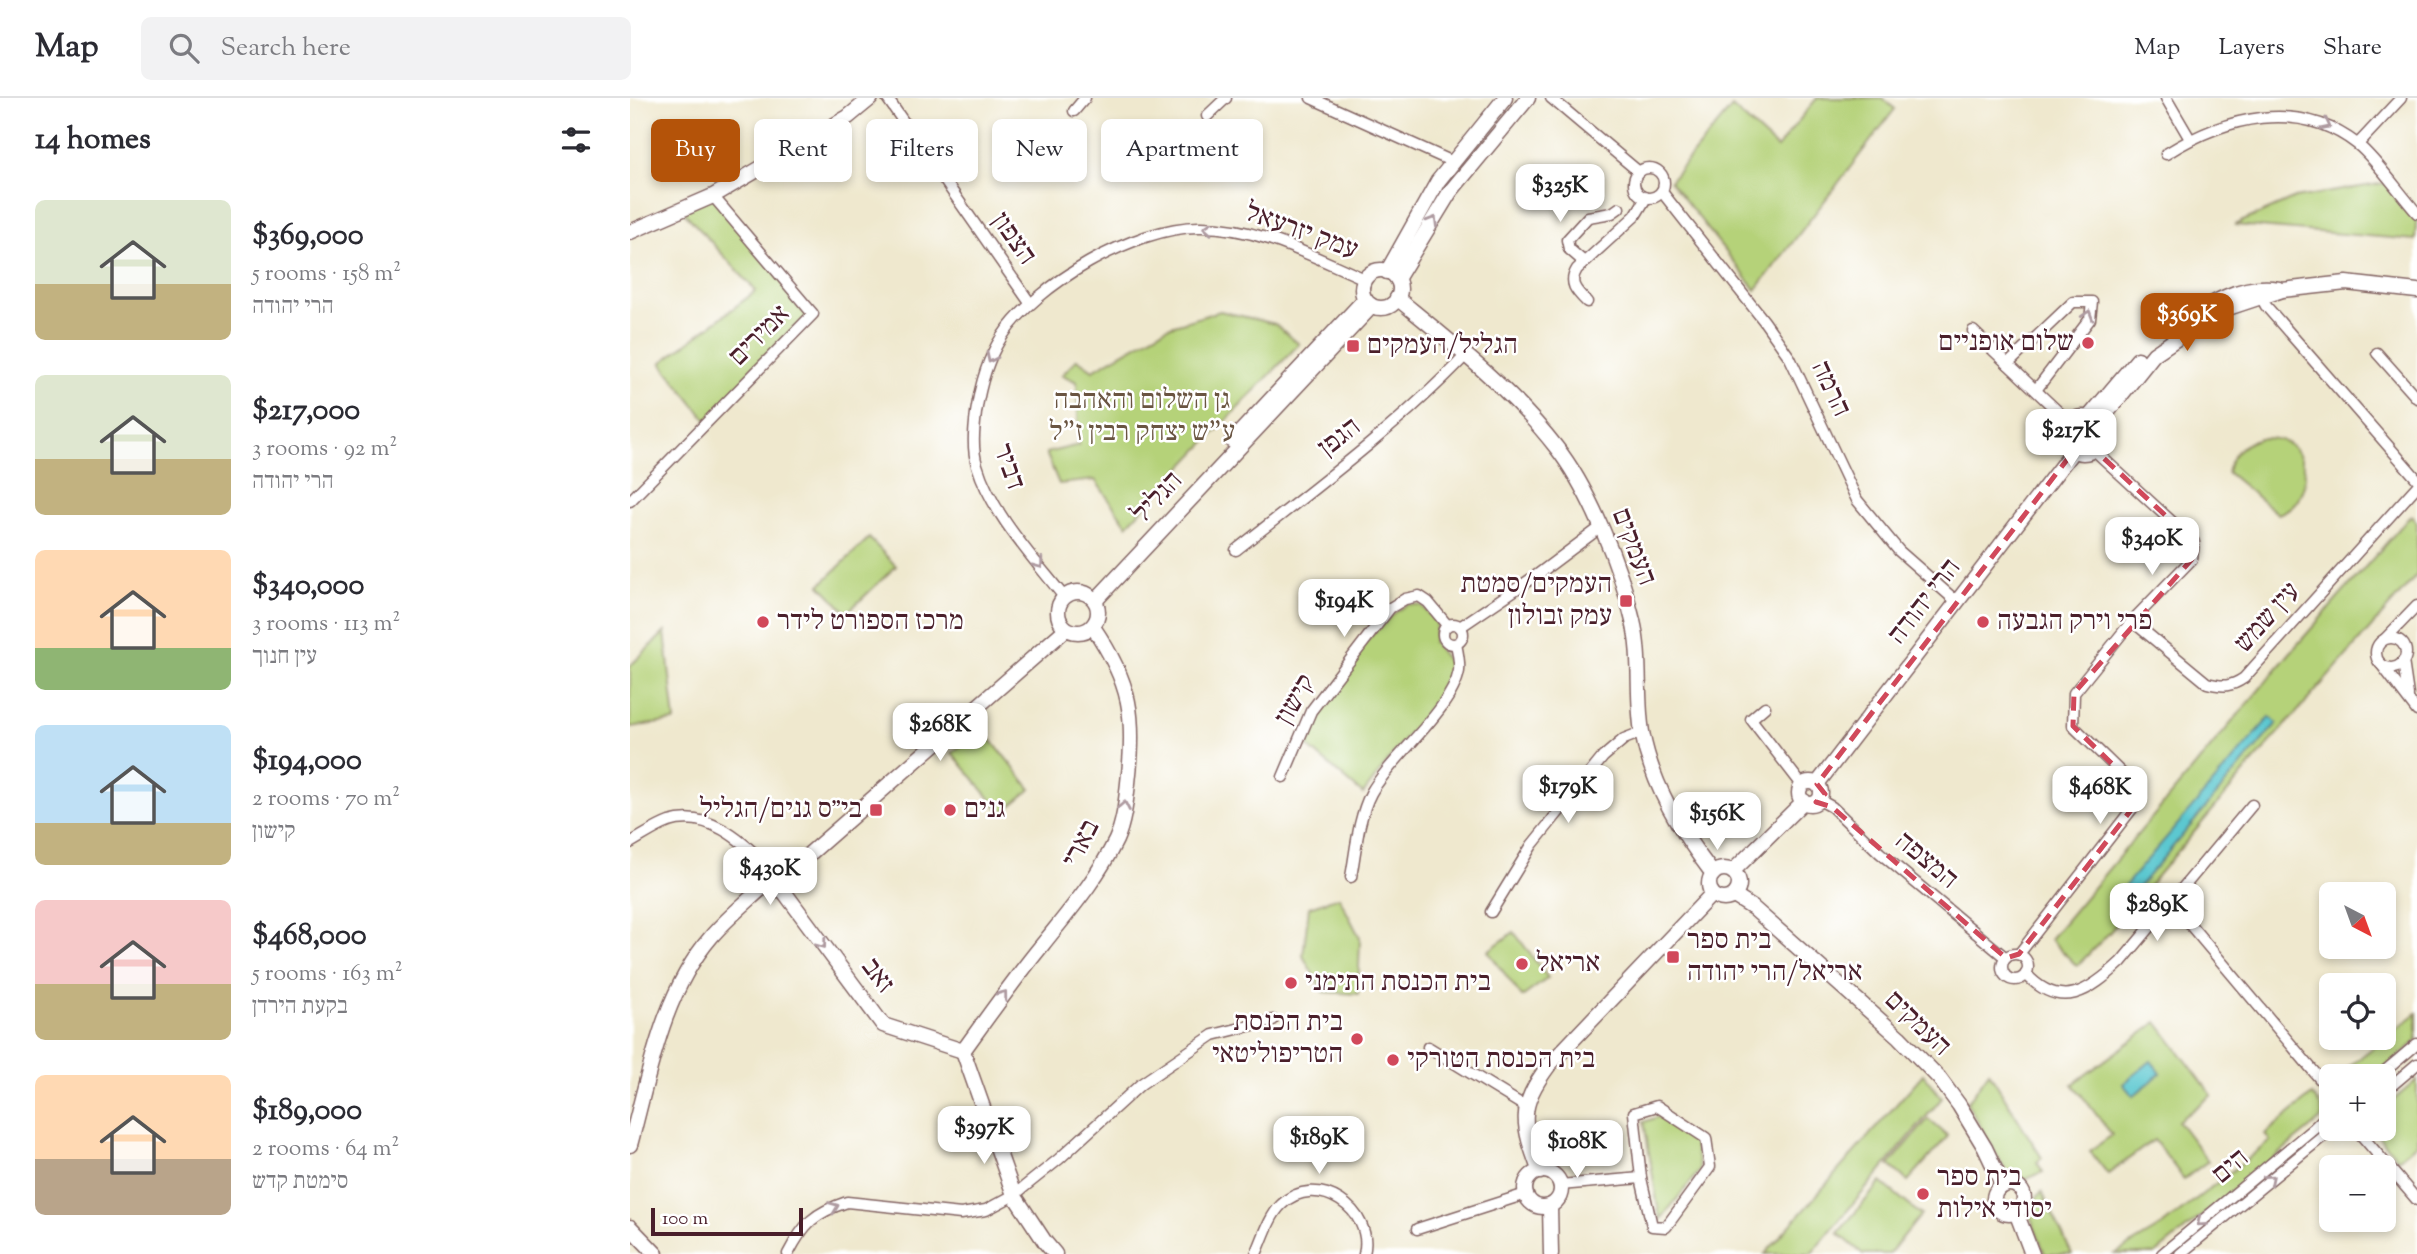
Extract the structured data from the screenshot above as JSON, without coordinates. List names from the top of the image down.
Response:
{
  "streets": {
    "street": [
      "עמק יזרעאל",
      "הצפון",
      "אמירים",
      "הרמה",
      "הגפן",
      "דביר",
      "הגליל",
      "העמקים",
      "הרי יהודה",
      "עין שמש",
      "קישון",
      "בארי",
      "המצפה",
      "זאב",
      "הים"
    ]
  },
  "crossings": [
    ["עמק יזרעאל", "הצפון"],
    ["עמק יזרעאל", "דביר"],
    ["עמק יזרעאל", "הגליל"],
    ["עמק יזרעאל", "העמקים"],
    ["הצפון", "דביר"],
    ["הרמה", "הרי יהודה"],
    ["הגפן", "העמקים"],
    ["דביר", "הגליל"],
    ["דביר", "בארי"],
    ["הגליל", "העמקים"],
    ["הגליל", "בארי"],
    ["הרי יהודה", "המצפה"],
    ["בארי", "זאב"]
  ],
  "one_way": [
    "עמק יזרעאל",
    "דביר",
    "בארי",
    "זאב"
  ],
  "parks": ["גן השלום והאהבה ע\"ש יצחק רבין ז\"ל"],
  "places": {
    "other": [
      "שלום אופניים",
      "מרכז הספורט לידר",
      "פרי וירק הגבעה",
      "גנים",
      "אריאל",
      "בית הכנסת התימני",
      "בית הכנסת הטריפוליטאי",
      "בית הכנסת הטורקי",
      "בית ספר יסודי אילות"
    ],
    "transit": [
      "הגליל/העמקים",
      "העמקים/סמטת עמק זבולון",
      "בי״ס גנים/הגליל",
      "בית ספר אריאל/הרי יהודה"
    ]
  },
  "scale_bar": "100 m",
  "north": "bottom right",
  "page": {
    "header": "Map",
    "search": "Search here",
    "nav": ["Map", "Layers", "Share"],
    "heading": "14 homes",
    "chip": [
      "Buy",
      "Rent",
      "Filters",
      "New",
      "Apartment"
    ],
    "price": [
      "$325K",
      "$369K",
      "$217K",
      "$340K",
      "$194K",
      "$268K",
      "$179K",
      "$468K",
      "$156K",
      "$430K",
      "$289K",
      "$397K",
      "$189K",
      "$108K"
    ],
    "list": [
      {
        "name": "$369,000",
        "note": "5 rooms · 158 m² · הרי יהודה"
      },
      {
        "name": "$217,000",
        "note": "3 rooms · 92 m² · הרי יהודה"
      },
      {
        "name": "$340,000",
        "note": "3 rooms · 113 m² · עין חנוך"
      },
      {
        "name": "$194,000",
        "note": "2 rooms · 70 m² · קישון"
      },
      {
        "name": "$468,000",
        "note": "5 rooms · 163 m² · בקעת הירדן"
      },
      {
        "name": "$189,000",
        "note": "2 rooms · 64 m² · סימטת קדש"
      }
    ],
    "map_buttons": ["+", "−"],
    "scale": "100 m"
  }
}
